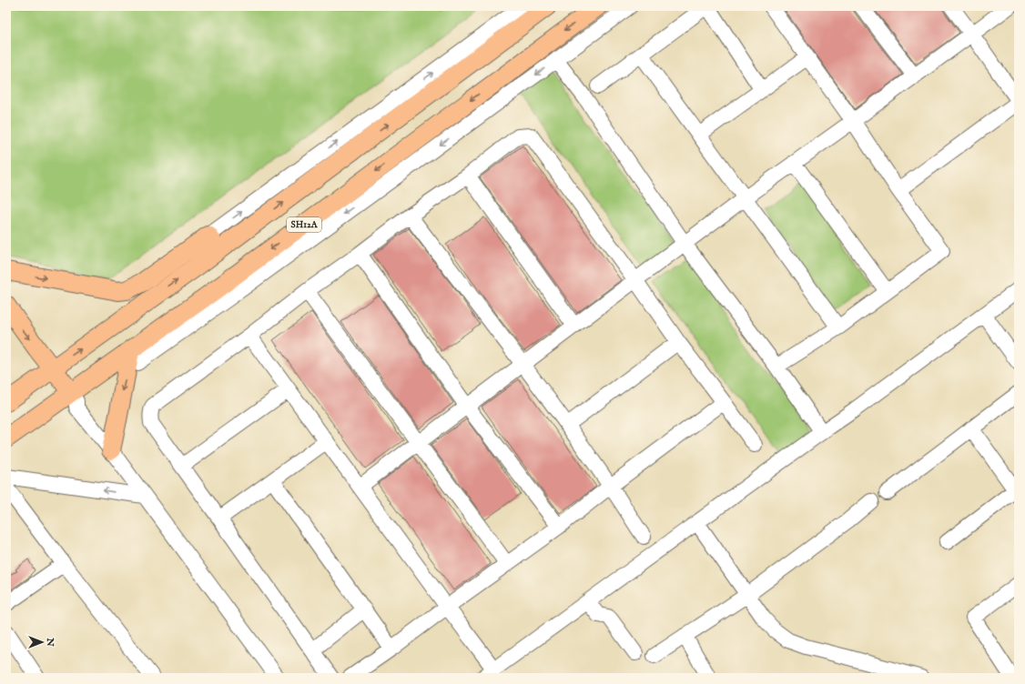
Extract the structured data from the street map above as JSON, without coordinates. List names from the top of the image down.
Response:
{
  "streets": {
    "main road": ["SH12A"]
  },
  "north": "right"
}
